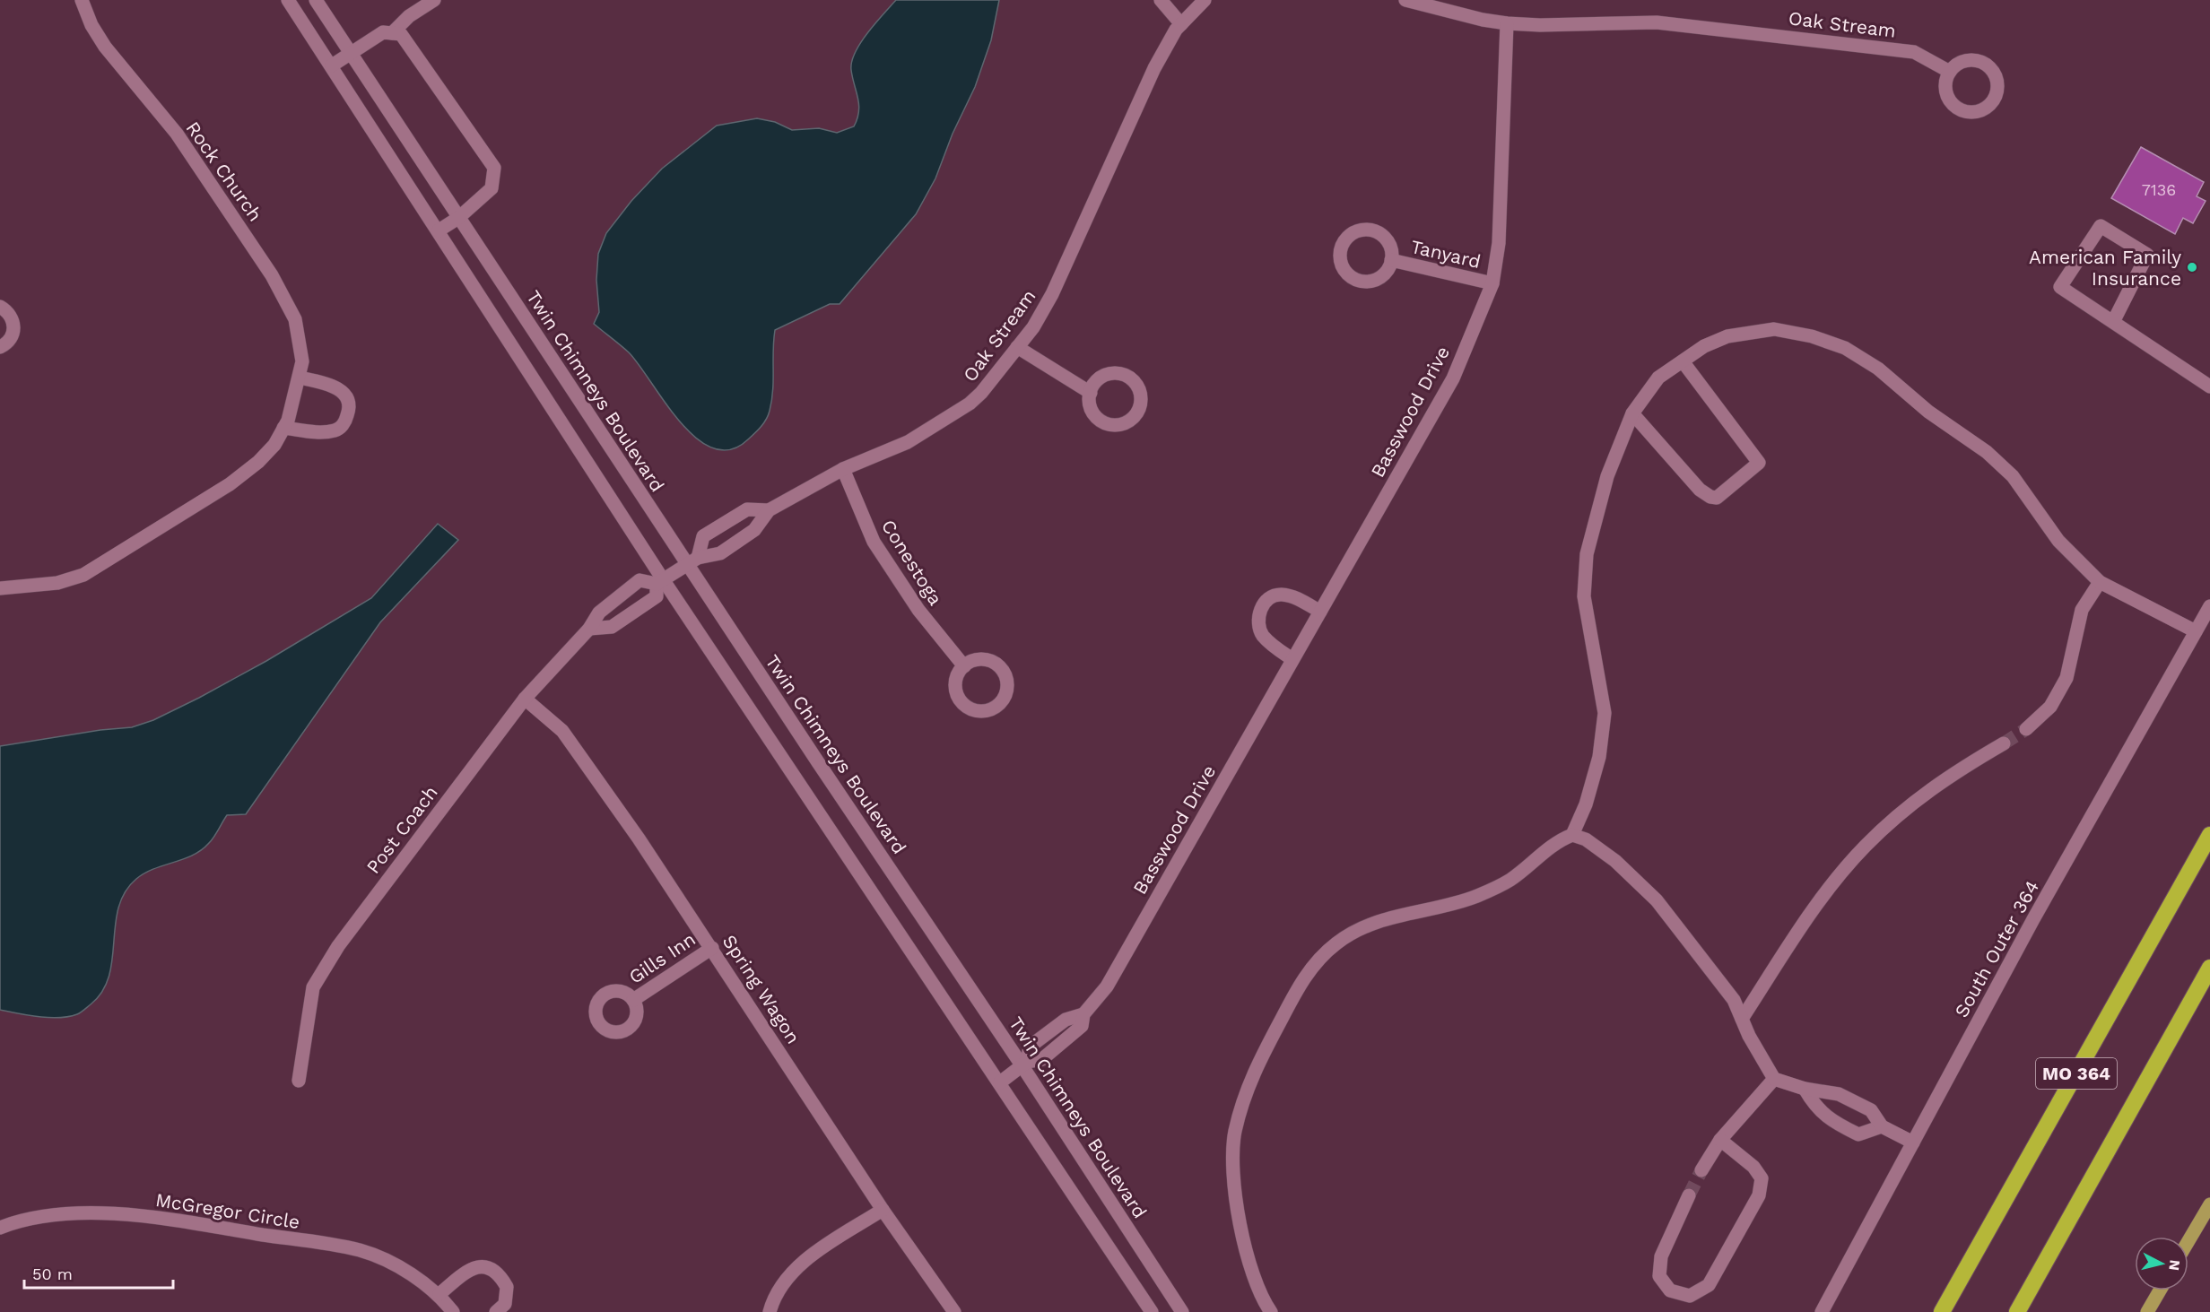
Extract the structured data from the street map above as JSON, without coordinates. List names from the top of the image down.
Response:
{
  "streets": {
    "highway": ["MO 364"],
    "street": [
      "Oak Stream",
      "Rock Church",
      "Tanyard",
      "Twin Chimneys Boulevard",
      "Basswood Drive",
      "Conestoga",
      "Post Coach",
      "South Outer 364",
      "Gills Inn",
      "Spring Wagon",
      "McGregor Circle"
    ]
  },
  "crossings": [
    ["Oak Stream", "Twin Chimneys Boulevard"],
    ["Oak Stream", "Basswood Drive"],
    ["Oak Stream", "Conestoga"],
    ["Oak Stream", "Post Coach"],
    ["Tanyard", "Basswood Drive"],
    ["Twin Chimneys Boulevard", "Basswood Drive"],
    ["Post Coach", "Spring Wagon"],
    ["Gills Inn", "Spring Wagon"]
  ],
  "places": ["American Family Insurance"],
  "house_numbers": ["7136"],
  "scale_bar": "50 m",
  "north": "right"
}
